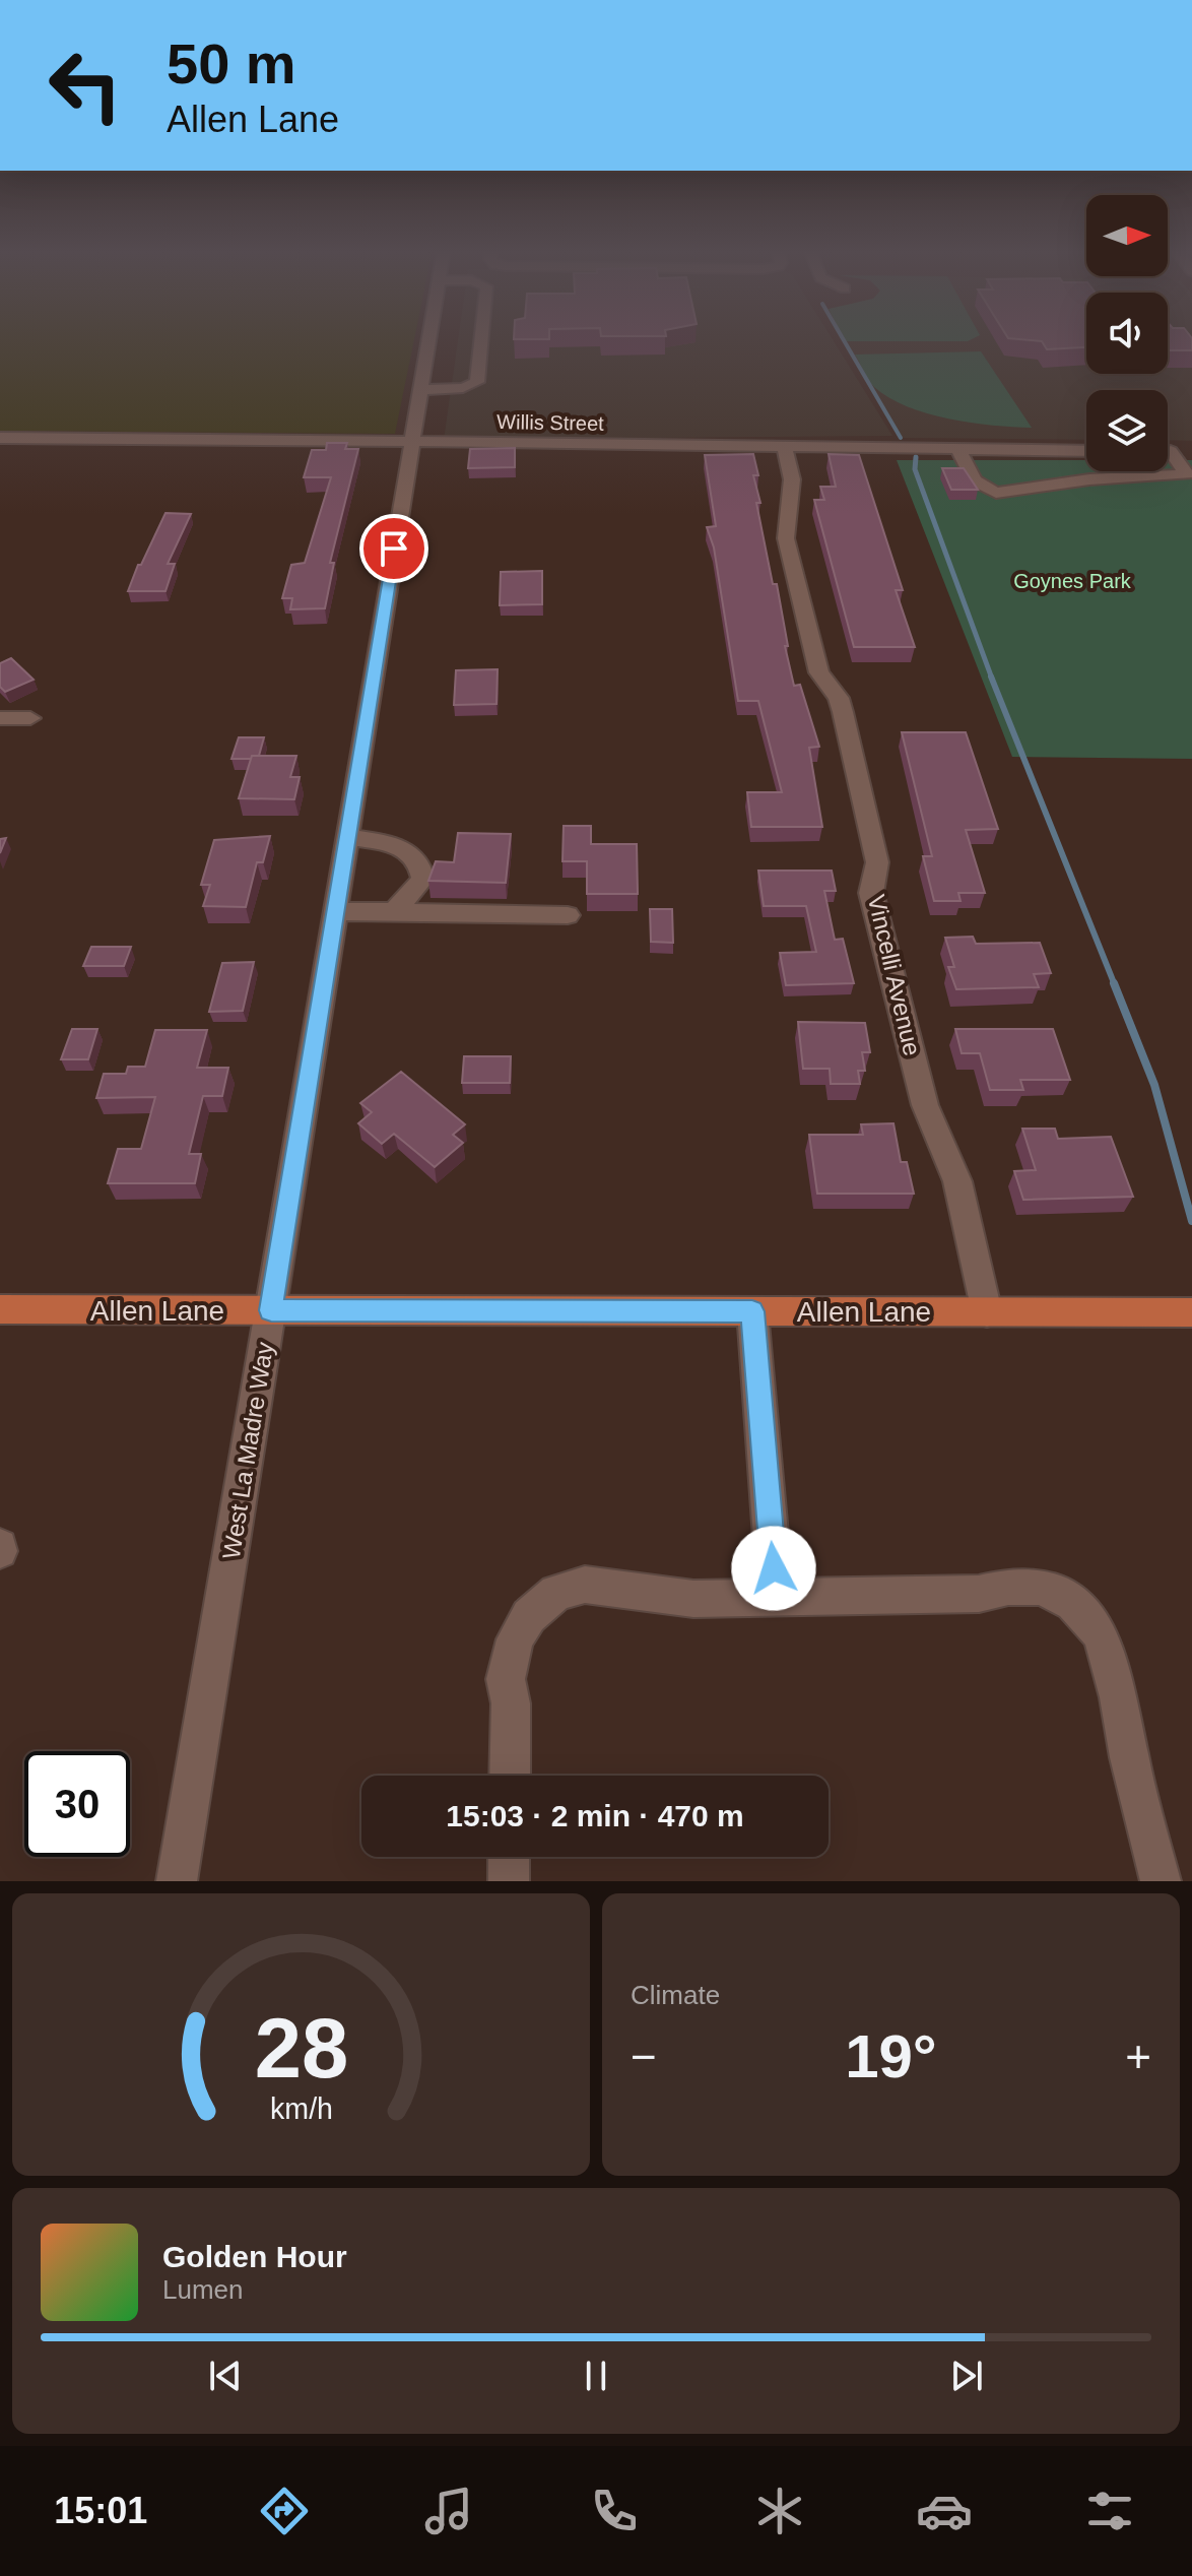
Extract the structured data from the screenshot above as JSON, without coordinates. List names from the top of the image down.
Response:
{
  "streets": {
    "main road": ["Allen Lane"],
    "street": ["Willis Street", "Vincelli Avenue", "West La Madre Way"]
  },
  "crossings": [
    ["Willis Street", "Vincelli Avenue"],
    ["Willis Street", "West La Madre Way"],
    ["Vincelli Avenue", "Allen Lane"],
    ["Allen Lane", "West La Madre Way"]
  ],
  "parks": ["Goynes Park"],
  "north": "right",
  "page": {
    "turn": ["50 m", "Allen Lane"],
    "limit": "30",
    "trip": "15:03 · 2 min · 470 m",
    "tile": "Climate",
    "heat": ["−", "19°", "+"],
    "song": ["Golden Hour", "Lumen"],
    "tabs": "15:01",
    "gauge": ["28", "km/h"]
  }
}
